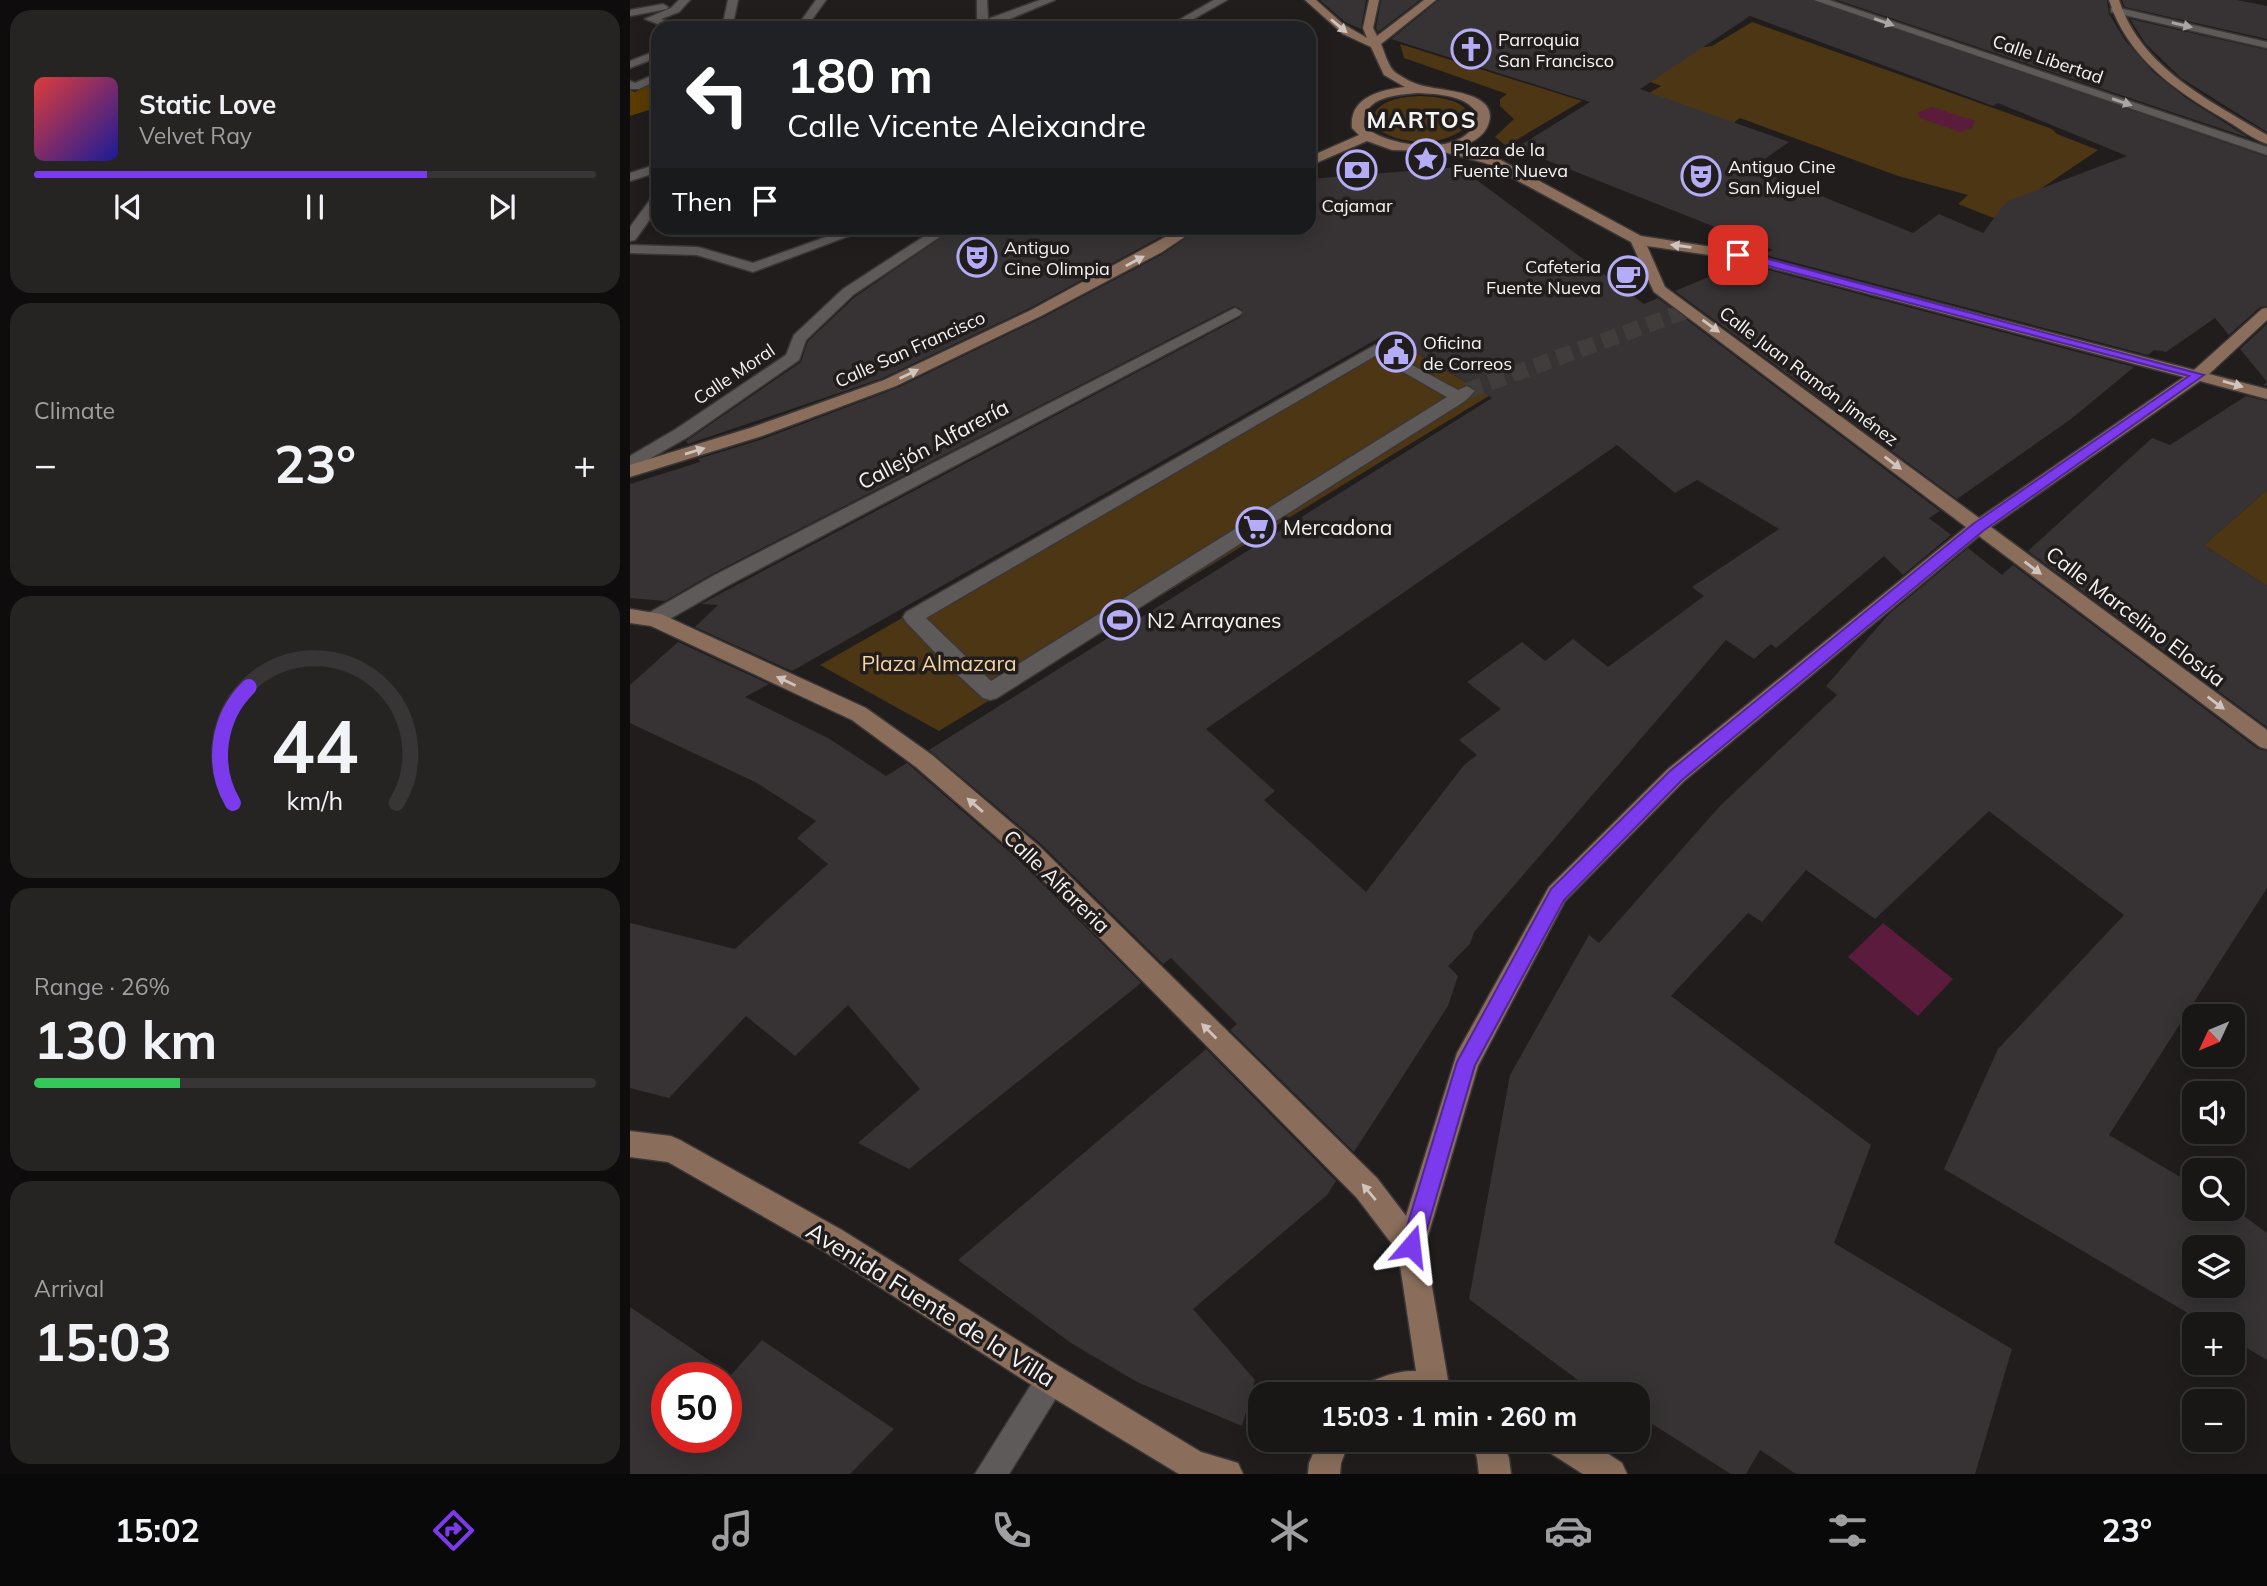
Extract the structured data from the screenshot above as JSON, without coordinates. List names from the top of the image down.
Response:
{
  "streets": {
    "street": [
      "Calle Libertad",
      "Calle San Francisco",
      "Calle Moral",
      "Calle Juan Ramón Jiménez",
      "Callejón Alfarería",
      "Calle Marcelino Elosúa",
      "Calle Alfareria",
      "Avenida Fuente de la Villa"
    ]
  },
  "crossings": [
    ["Calle Juan Ramón Jiménez", "Calle Marcelino Elosúa"],
    ["Callejón Alfarería", "Calle Alfareria"]
  ],
  "one_way": [
    "Calle San Francisco",
    "Calle Juan Ramón Jiménez",
    "Calle Marcelino Elosúa",
    "Calle Alfareria"
  ],
  "districts": ["MARTOS"],
  "parks": ["Plaza Almazara"],
  "places": {
    "church": ["Parroquia San Francisco"],
    "place": ["Plaza de la Fuente Nueva"],
    "bank": ["Cajamar"],
    "theatre": ["Antiguo Cine San Miguel", "Antiguo Cine Olimpia"],
    "cafe": ["Cafeteria Fuente Nueva"],
    "public building": ["Oficina de Correos"],
    "supermarket": ["Mercadona"],
    "sports": ["N2 Arrayanes"]
  },
  "north": "bottom left",
  "page": {
    "turn": ["180 m", "Calle Vicente Aleixandre"],
    "song": ["Static Love", "Velvet Ray"],
    "then": "Then",
    "tile": [
      "Climate",
      ["Range · 26%", "130 km"],
      ["Arrival", "15:03"]
    ],
    "heat": ["−", "23°", "+"],
    "map_buttons": ["+", "−"],
    "limit": "50",
    "trip": "15:03 · 1 min · 260 m",
    "tabs": ["15:02", "23°"],
    "gauge": ["44", "km/h"]
  }
}
